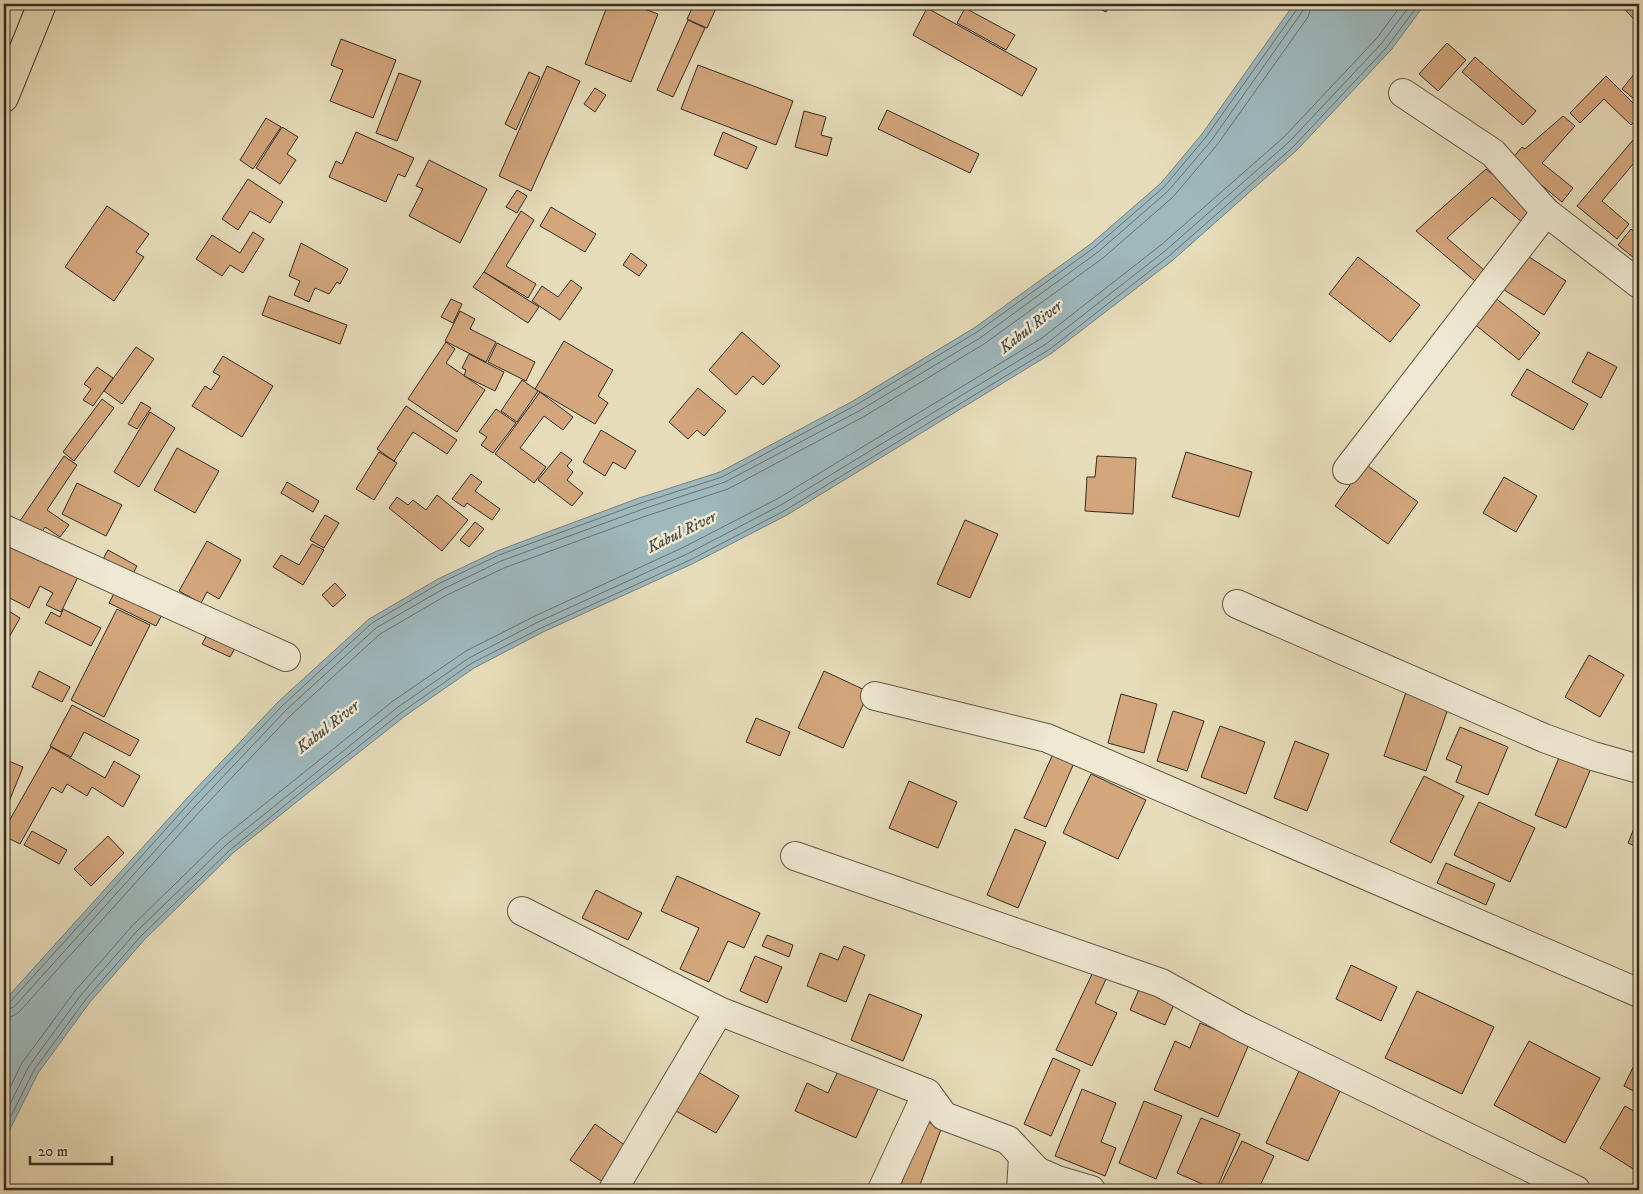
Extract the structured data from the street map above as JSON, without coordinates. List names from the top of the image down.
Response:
{
  "water": ["Kabul River"],
  "scale_bar": "20 m"
}
